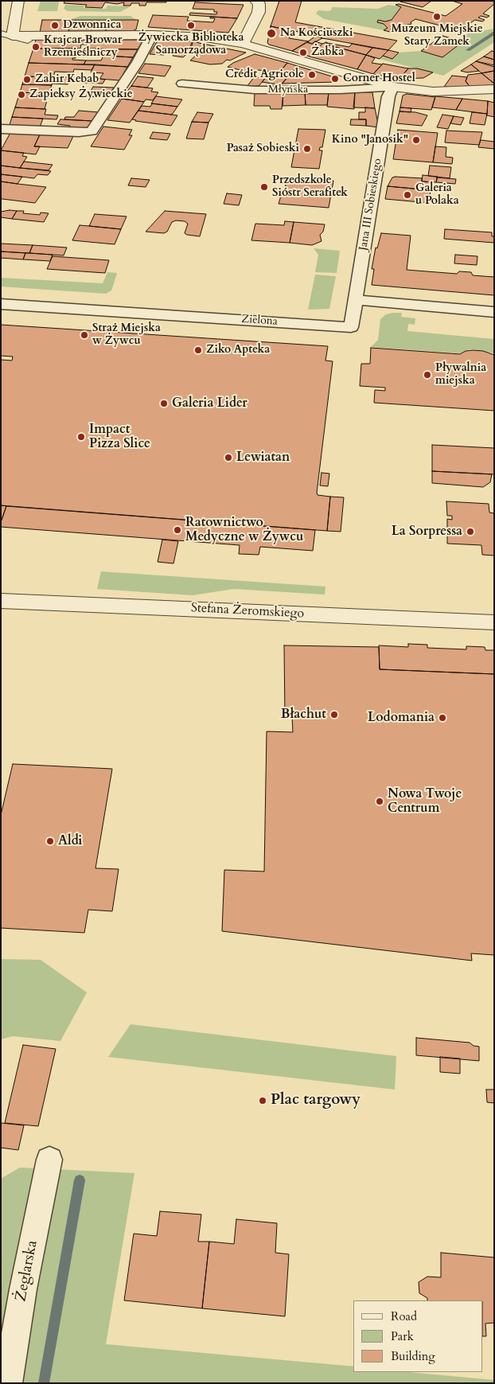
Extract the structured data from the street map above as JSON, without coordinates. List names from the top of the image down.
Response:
{
  "streets": {
    "street": [
      "Młyńska",
      "Jana III Sobieskiego",
      "Zielona",
      "Stefana Żeromskiego",
      "Żeglarska"
    ]
  },
  "crossings": [
    ["Młyńska", "Jana III Sobieskiego"],
    ["Jana III Sobieskiego", "Zielona"]
  ],
  "places": [
    "Muzeum Miejskie Stary Zamek",
    "Dzwonnica",
    "Żywiecka Biblioteka Samorządowa",
    "Na Kościuszki",
    "Krajcar Browar Rzemieślniczy",
    "Żabka",
    "Crédit Agricole",
    "Corner Hostel",
    "Zahir Kebab",
    "Zapieksy Żywieckie",
    "Kino \"Janosik\"",
    "Pasaż Sobieski",
    "Przedszkole Sióstr Serafitek",
    "Galeria u Polaka",
    "Straż Miejska w Żywcu",
    "Ziko Apteka",
    "Pływalnia miejska",
    "Galeria Lider",
    "Impact Pizza Slice",
    "Lewiatan",
    "Ratownictwo Medyczne w Żywcu",
    "La Sorpressa",
    "Błachut",
    "Lodomania",
    "Nowa Twoje Centrum",
    "Aldi",
    "Plac targowy"
  ],
  "legend": ["Road", "Park", "Building"]
}
